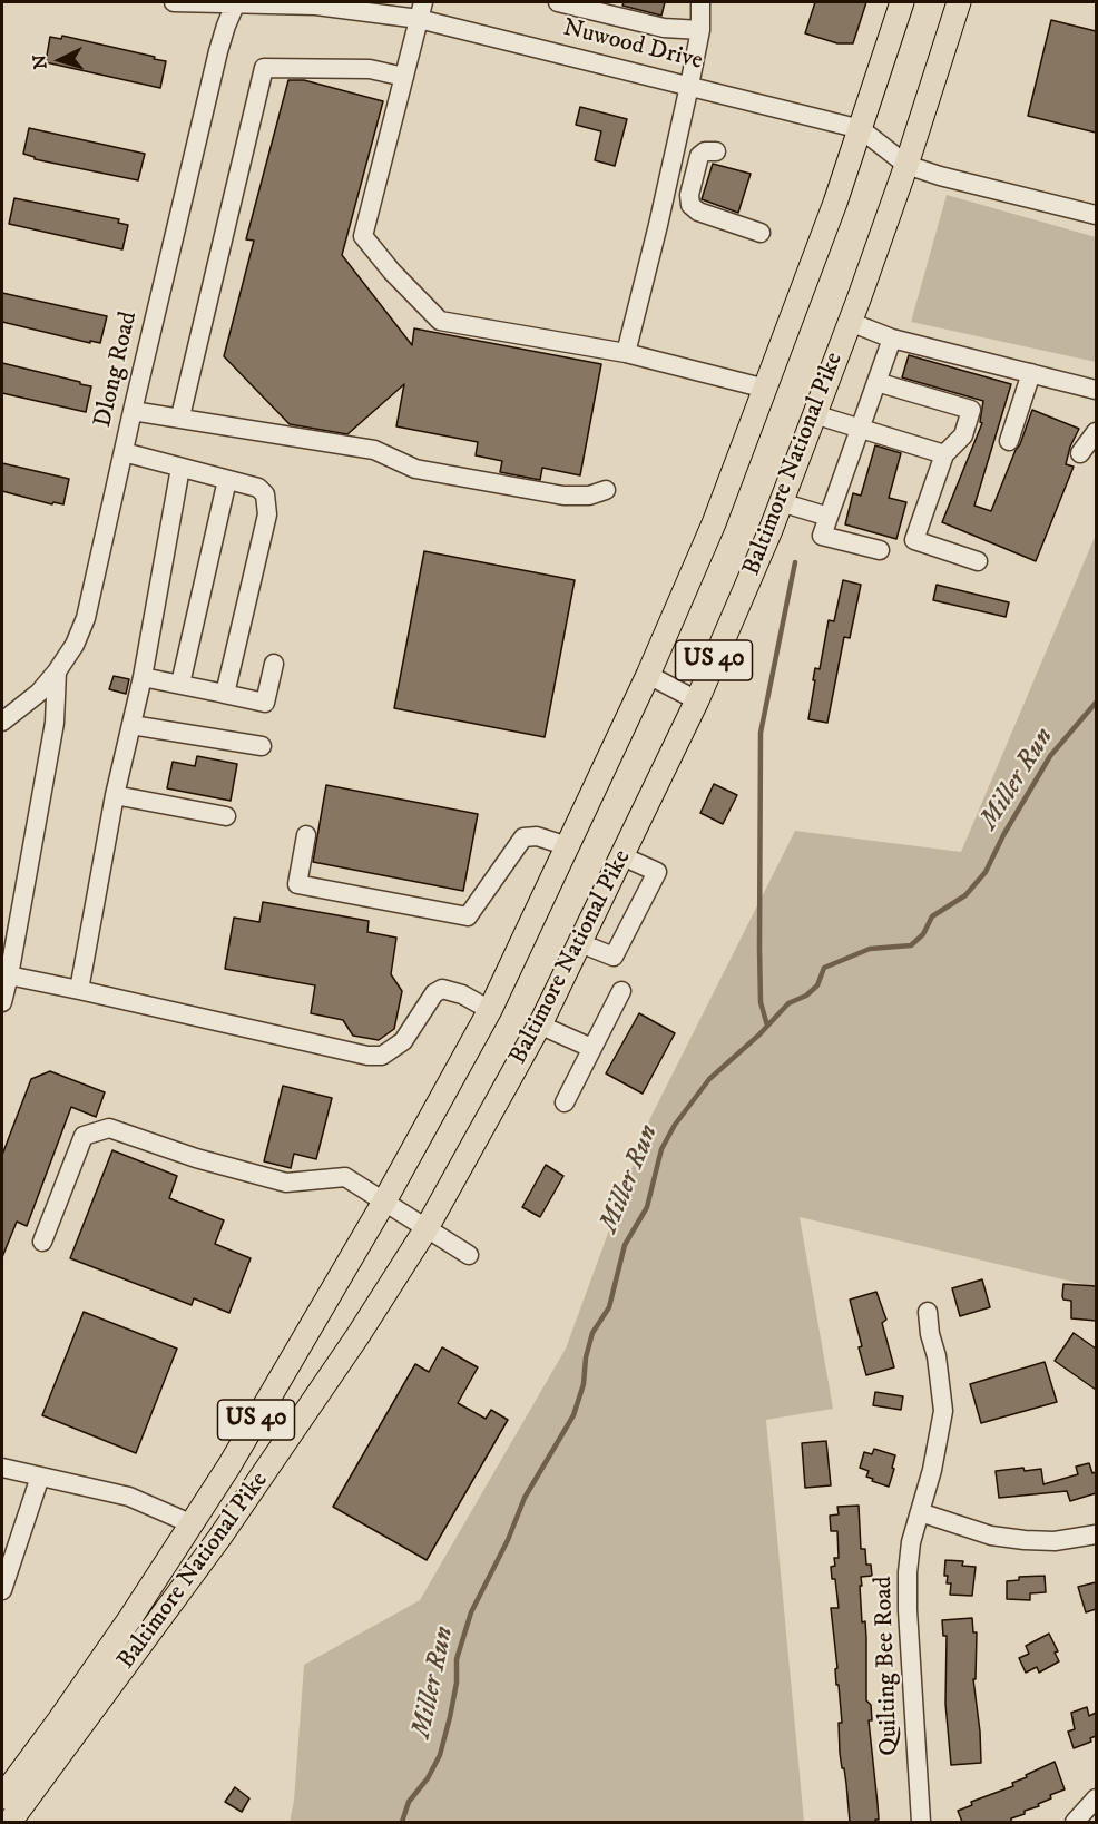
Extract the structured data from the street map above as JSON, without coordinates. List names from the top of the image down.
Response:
{
  "streets": {
    "main road": ["Baltimore National Pike", "US 40"],
    "street": ["Nuwood Drive", "Dlong Road", "Quilting Bee Road"]
  },
  "crossings": [
    ["Nuwood Drive", "Dlong Road"],
    ["Nuwood Drive", "Baltimore National Pike"]
  ],
  "water": ["Miller Run"],
  "north": "left"
}
